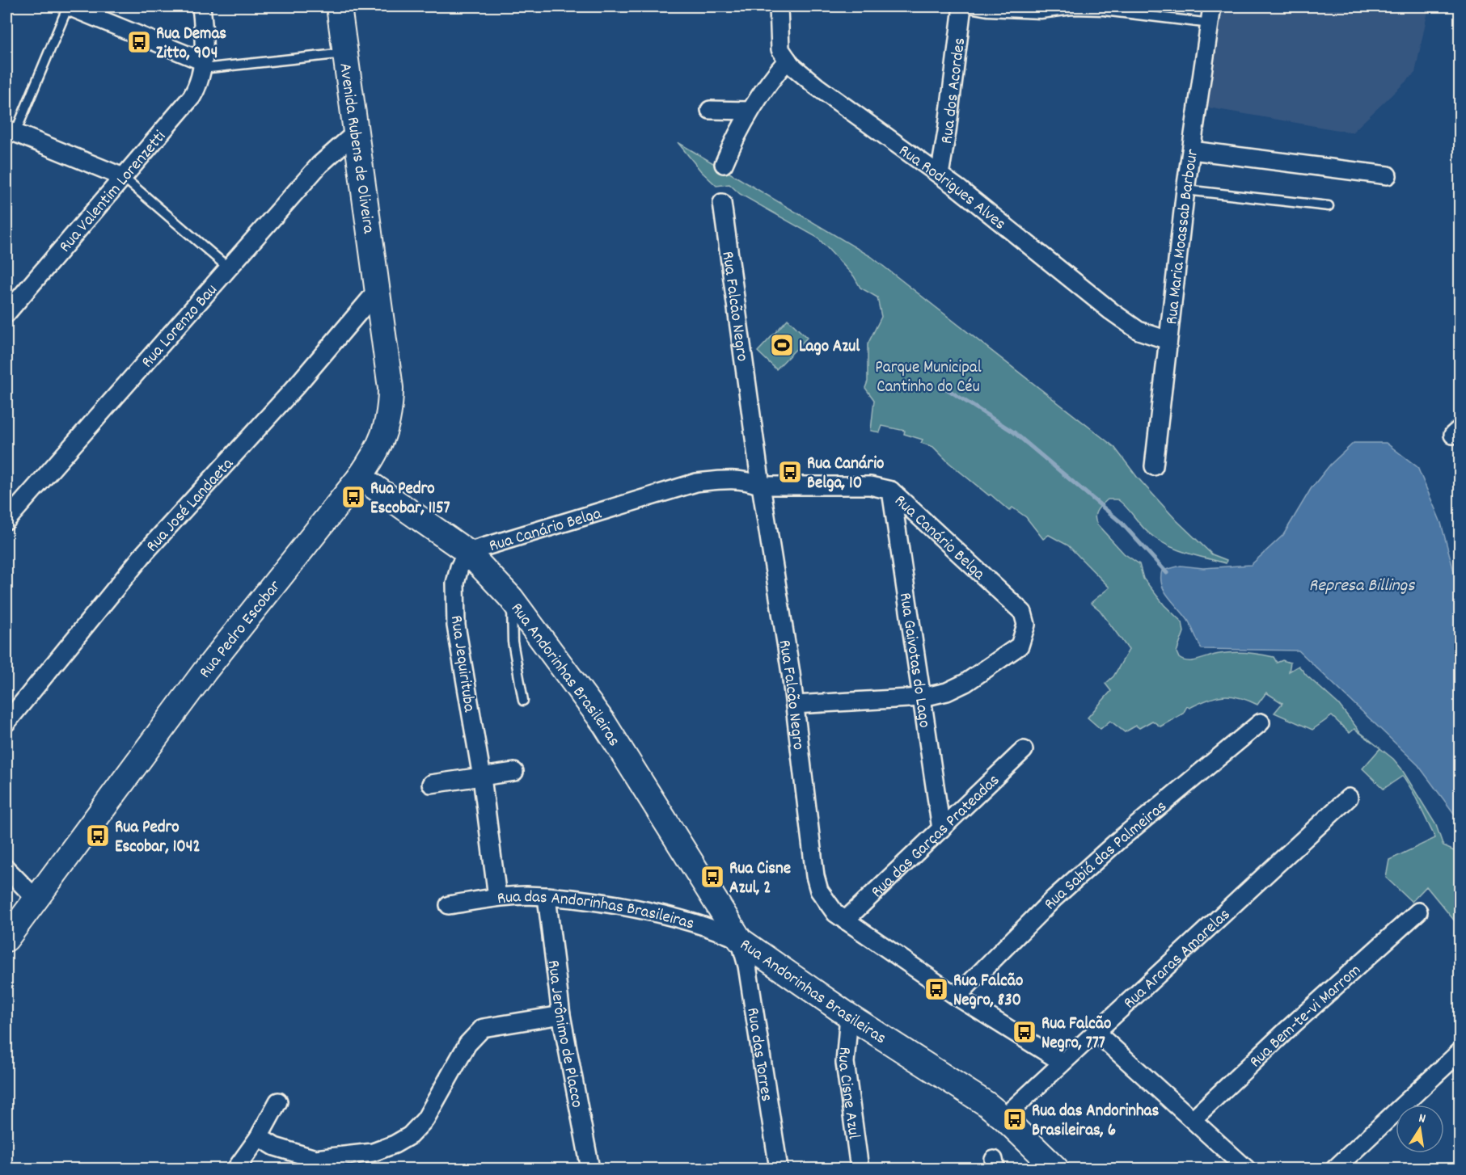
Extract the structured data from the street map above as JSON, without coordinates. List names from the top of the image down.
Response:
{
  "streets": {
    "main road": ["Avenida Rubens de Oliveira", "Rua Pedro Escobar", "Rua Andorinhas Brasileiras"],
    "street": [
      "Rua dos Acordes",
      "Rua Rodrigues Alves",
      "Rua Valentim Lorenzetti",
      "Rua Maria Moassab Barbour",
      "Rua Falcão Negro",
      "Rua Lorenzo Bau",
      "Rua José Landaeta",
      "Rua Canário Belga",
      "Rua Gaivotas do Lago",
      "Rua Jequirituba",
      "Rua das Garças Prateadas",
      "Rua Sabiá das Palmeiras",
      "Rua das Andorinhas Brasileiras",
      "Rua Araras Amarelas",
      "Rua Bem-te-vi Marrom",
      "Rua Jerônimo de Placco",
      "Rua das Torres",
      "Rua Cisne Azul"
    ]
  },
  "crossings": [
    ["Rua dos Acordes", "Rua Rodrigues Alves"],
    ["Avenida Rubens de Oliveira", "Rua Lorenzo Bau"],
    ["Avenida Rubens de Oliveira", "Rua José Landaeta"],
    ["Avenida Rubens de Oliveira", "Rua Pedro Escobar"],
    ["Rua Rodrigues Alves", "Rua Maria Moassab Barbour"],
    ["Rua Falcão Negro", "Rua Canário Belga"],
    ["Rua Falcão Negro", "Rua das Garças Prateadas"],
    ["Rua Falcão Negro", "Rua Sabiá das Palmeiras"],
    ["Rua Falcão Negro", "Rua Araras Amarelas"],
    ["Rua José Landaeta", "Rua Pedro Escobar"],
    ["Rua Canário Belga", "Rua Gaivotas do Lago"],
    ["Rua Canário Belga", "Rua Jequirituba"],
    ["Rua Canário Belga", "Rua Andorinhas Brasileiras"],
    ["Rua Pedro Escobar", "Rua Andorinhas Brasileiras"],
    ["Rua Gaivotas do Lago", "Rua das Garças Prateadas"],
    ["Rua Jequirituba", "Rua Andorinhas Brasileiras"],
    ["Rua Jequirituba", "Rua das Andorinhas Brasileiras"],
    ["Rua Andorinhas Brasileiras", "Rua das Andorinhas Brasileiras"],
    ["Rua Andorinhas Brasileiras", "Rua Araras Amarelas"],
    ["Rua Andorinhas Brasileiras", "Rua das Torres"],
    ["Rua Andorinhas Brasileiras", "Rua Cisne Azul"],
    ["Rua das Andorinhas Brasileiras", "Rua Jerônimo de Placco"],
    ["Rua das Andorinhas Brasileiras", "Rua das Torres"]
  ],
  "water": ["Represa Billings"],
  "parks": ["Parque Municipal Cantinho do Céu"],
  "places": {
    "bus stop": [
      "Rua Demas Zitto, 904",
      "Rua Canário Belga, 10",
      "Rua Pedro Escobar, 1157",
      "Rua Pedro Escobar, 1042",
      "Rua Cisne Azul, 2",
      "Rua Falcão Negro, 830",
      "Rua Falcão Negro, 777",
      "Rua das Andorinhas Brasileiras, 6"
    ],
    "sports": ["Lago Azul"]
  },
  "north": "top"
}
